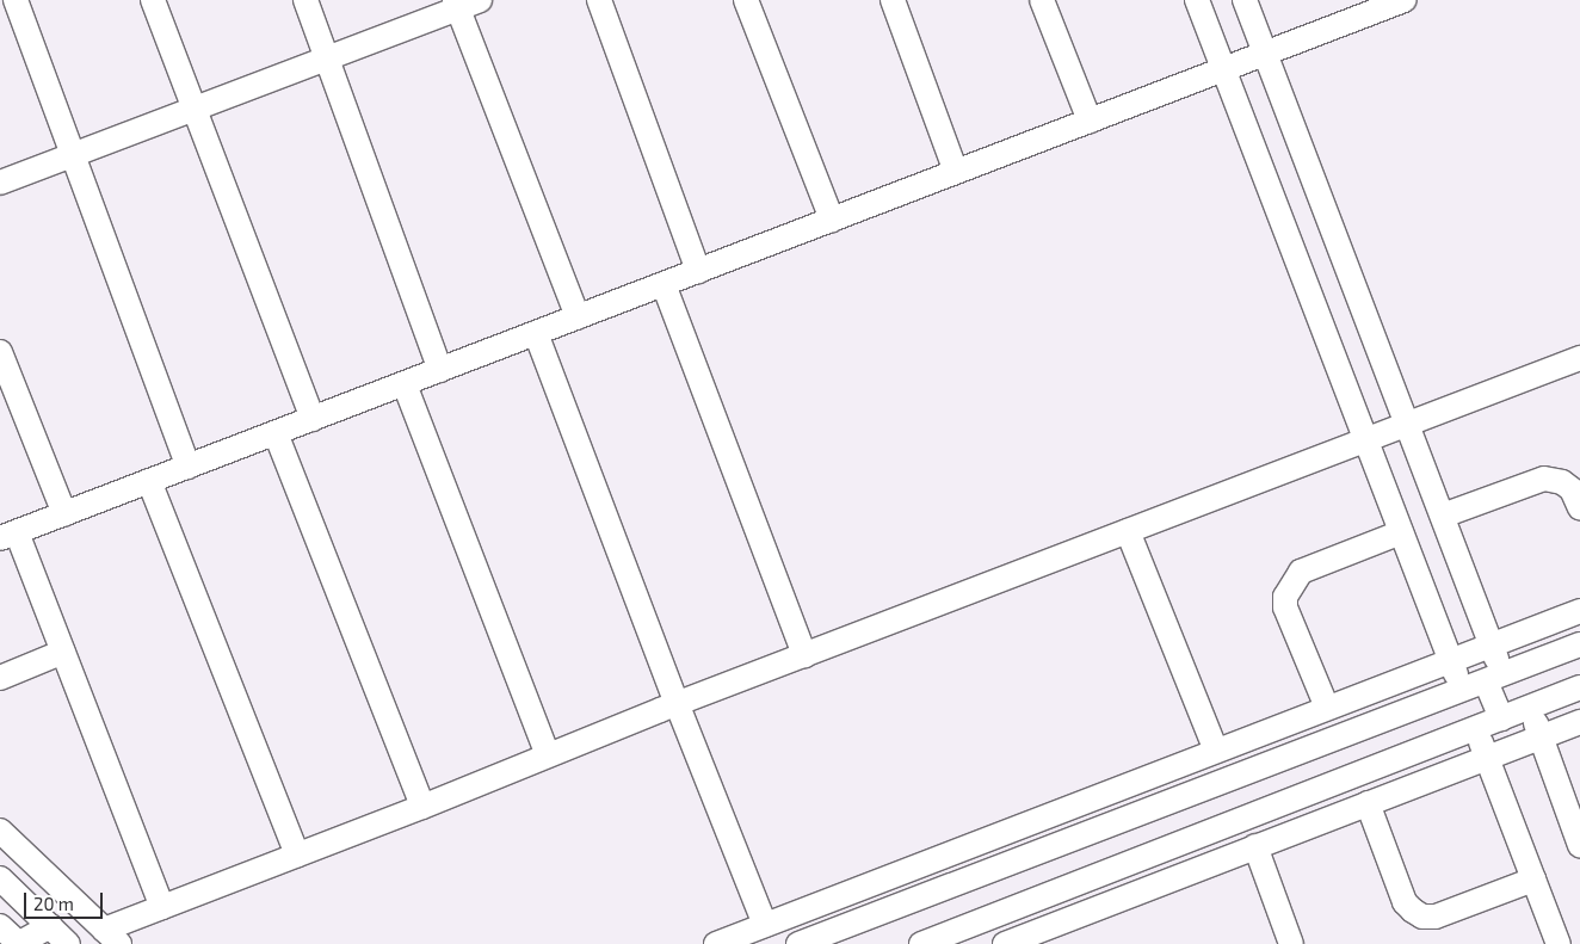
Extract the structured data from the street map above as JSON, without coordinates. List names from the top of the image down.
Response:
{
  "scale_bar": "20 m"
}
